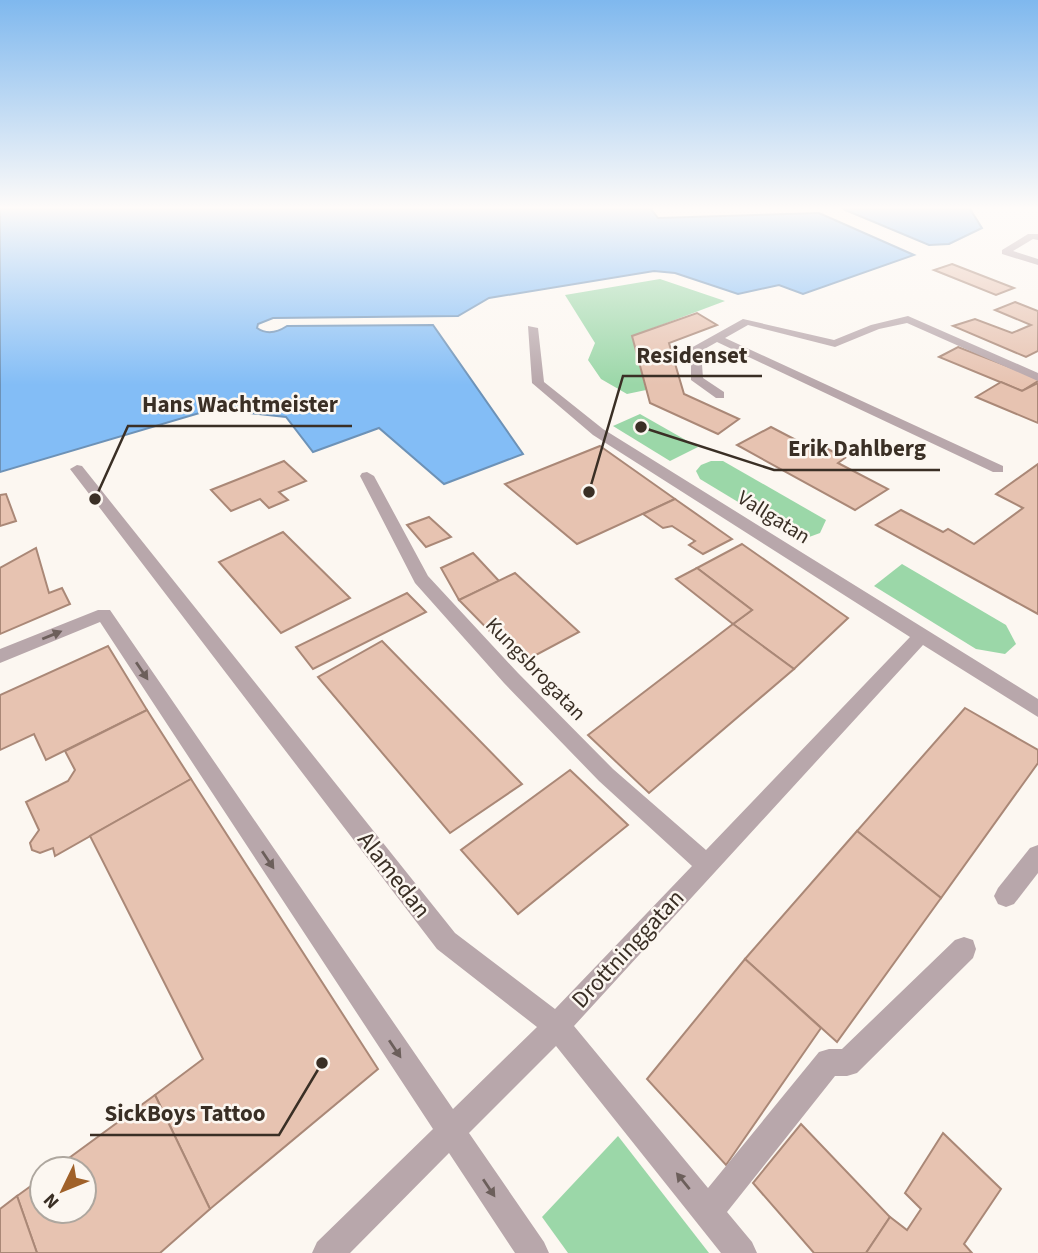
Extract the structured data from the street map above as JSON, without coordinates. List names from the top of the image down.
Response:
{
  "streets": {
    "street": [
      "Vallgatan",
      "Kungsbrogatan",
      "Alamedan",
      "Drottninggatan"
    ]
  },
  "crossings": [
    ["Vallgatan", "Drottninggatan"],
    ["Kungsbrogatan", "Drottninggatan"],
    ["Alamedan", "Drottninggatan"]
  ],
  "places": [
    "Erik Dahlberg",
    "Residenset",
    "Hans Wachtmeister",
    "SickBoys Tattoo"
  ],
  "north": "bottom left"
}
